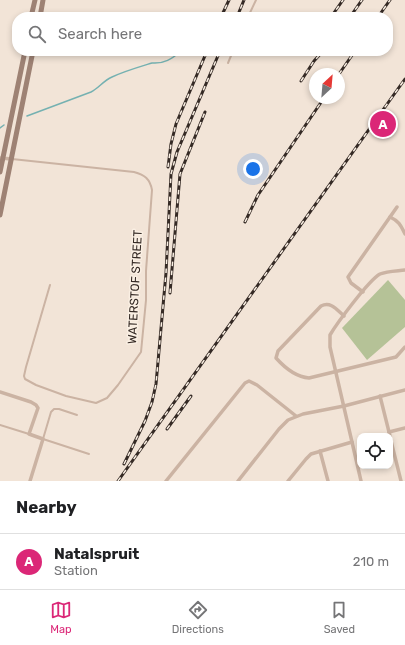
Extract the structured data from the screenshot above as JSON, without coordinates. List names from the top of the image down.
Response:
{
  "streets": {
    "street": ["WATERSTOF STREET"]
  },
  "north": "top right",
  "page": {
    "search": "Search here",
    "pins": "A",
    "heading": "Nearby",
    "list": [
      {
        "mark": "A",
        "name": "Natalspruit",
        "note": "Station",
        "value": "210 m"
      }
    ],
    "nav": ["Map", "Directions", "Saved"]
  }
}
